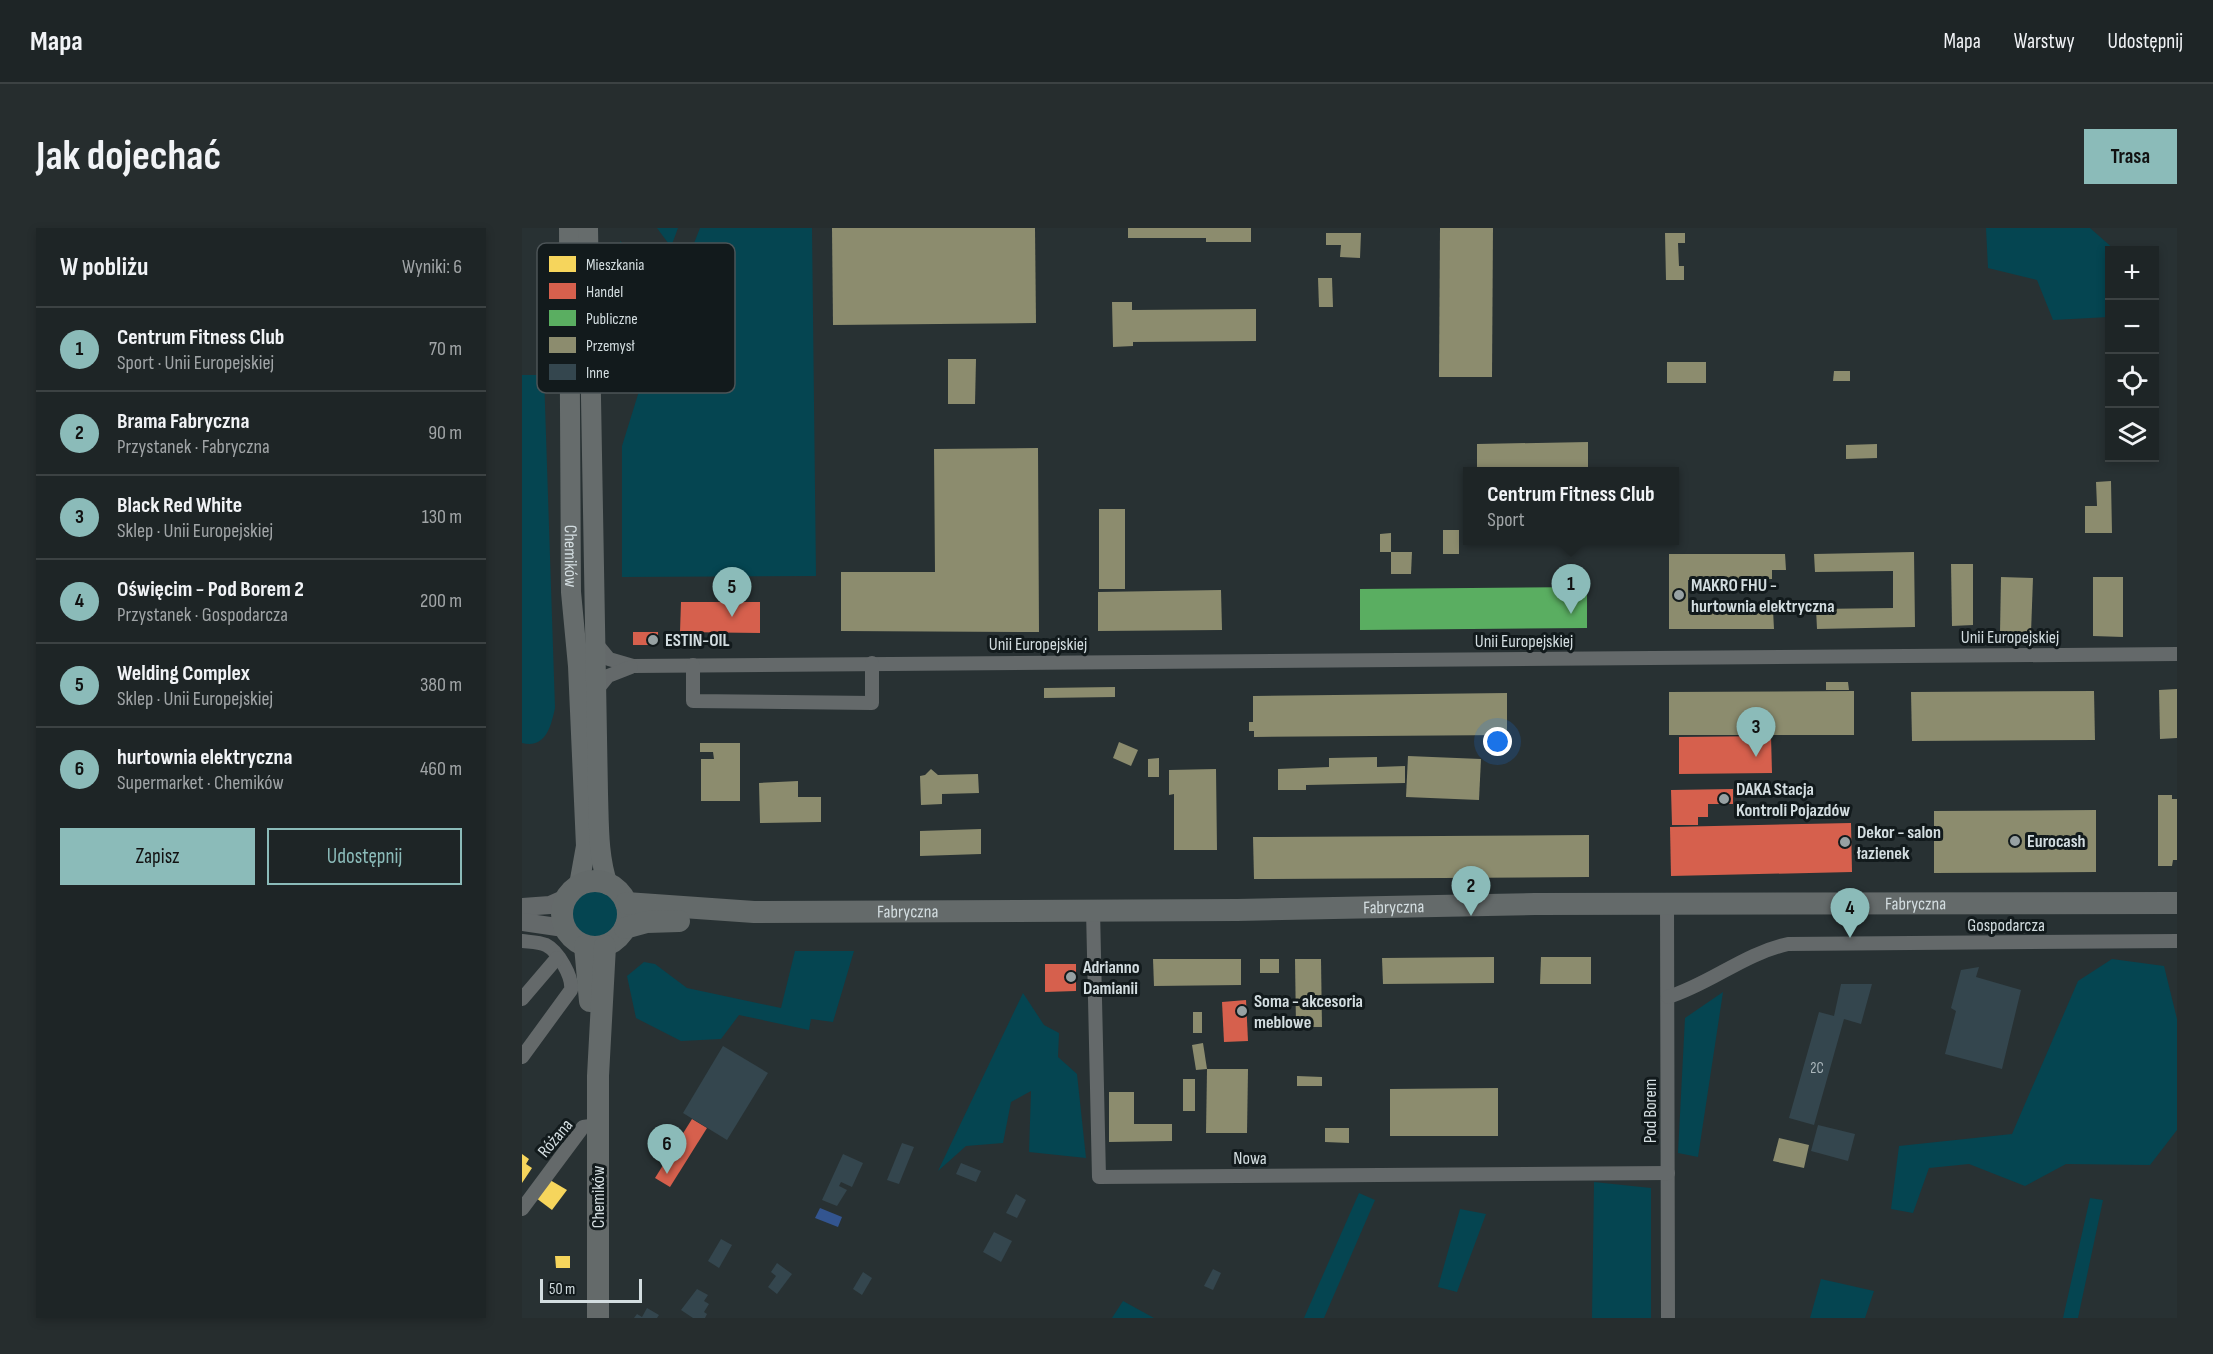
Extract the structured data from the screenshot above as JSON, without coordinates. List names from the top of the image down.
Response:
{
  "streets": {
    "main road": ["Chemików", "Fabryczna"],
    "street": [
      "Unii Europejskiej",
      "Gospodarcza",
      "Pod Borem",
      "Różana",
      "Nowa"
    ]
  },
  "crossings": [
    ["Chemików", "Unii Europejskiej"],
    ["Chemików", "Fabryczna"],
    ["Chemików", "Różana"],
    ["Fabryczna", "Pod Borem"],
    ["Fabryczna", "Nowa"],
    ["Gospodarcza", "Pod Borem"],
    ["Pod Borem", "Nowa"]
  ],
  "places": [
    "MAKRO FHU - hurtownia elektryczna",
    "ESTIN-OIL",
    "DAKA Stacja Kontroli Pojazdów",
    "Eurocash",
    "Dekor - salon łazienek",
    "Adrianno Damianii",
    "Soma - akcesoria meblowe"
  ],
  "house_numbers": ["2C"],
  "legend": [
    "Mieszkania",
    "Handel",
    "Publiczne",
    "Przemysł",
    "Inne"
  ],
  "scale_bar": "50 m",
  "page": {
    "header": "Mapa",
    "nav": ["Mapa", "Warstwy", "Udostępnij"],
    "buttons": [
      "Trasa",
      ["Zapisz", "Udostępnij"]
    ],
    "title": "Jak dojechać",
    "heading": ["W pobliżu", "Wyniki: 6"],
    "map_buttons": ["+", "−"],
    "list": [
      {
        "mark": "1",
        "name": "Centrum Fitness Club",
        "note": "Sport · Unii Europejskiej",
        "value": "70 m"
      },
      {
        "mark": "2",
        "name": "Brama Fabryczna",
        "note": "Przystanek · Fabryczna",
        "value": "90 m"
      },
      {
        "mark": "3",
        "name": "Black Red White",
        "note": "Sklep · Unii Europejskiej",
        "value": "130 m"
      },
      {
        "mark": "4",
        "name": "Oświęcim - Pod Borem 2",
        "note": "Przystanek · Gospodarcza",
        "value": "200 m"
      },
      {
        "mark": "5",
        "name": "Welding Complex",
        "note": "Sklep · Unii Europejskiej",
        "value": "380 m"
      },
      {
        "mark": "6",
        "name": "hurtownia elektryczna",
        "note": "Supermarket · Chemików",
        "value": "460 m"
      }
    ],
    "popup": ["Centrum Fitness Club", "Sport"],
    "pins": [
      "1",
      "5",
      "3",
      "2",
      "4",
      "6"
    ],
    "scale": "50 m"
  }
}
